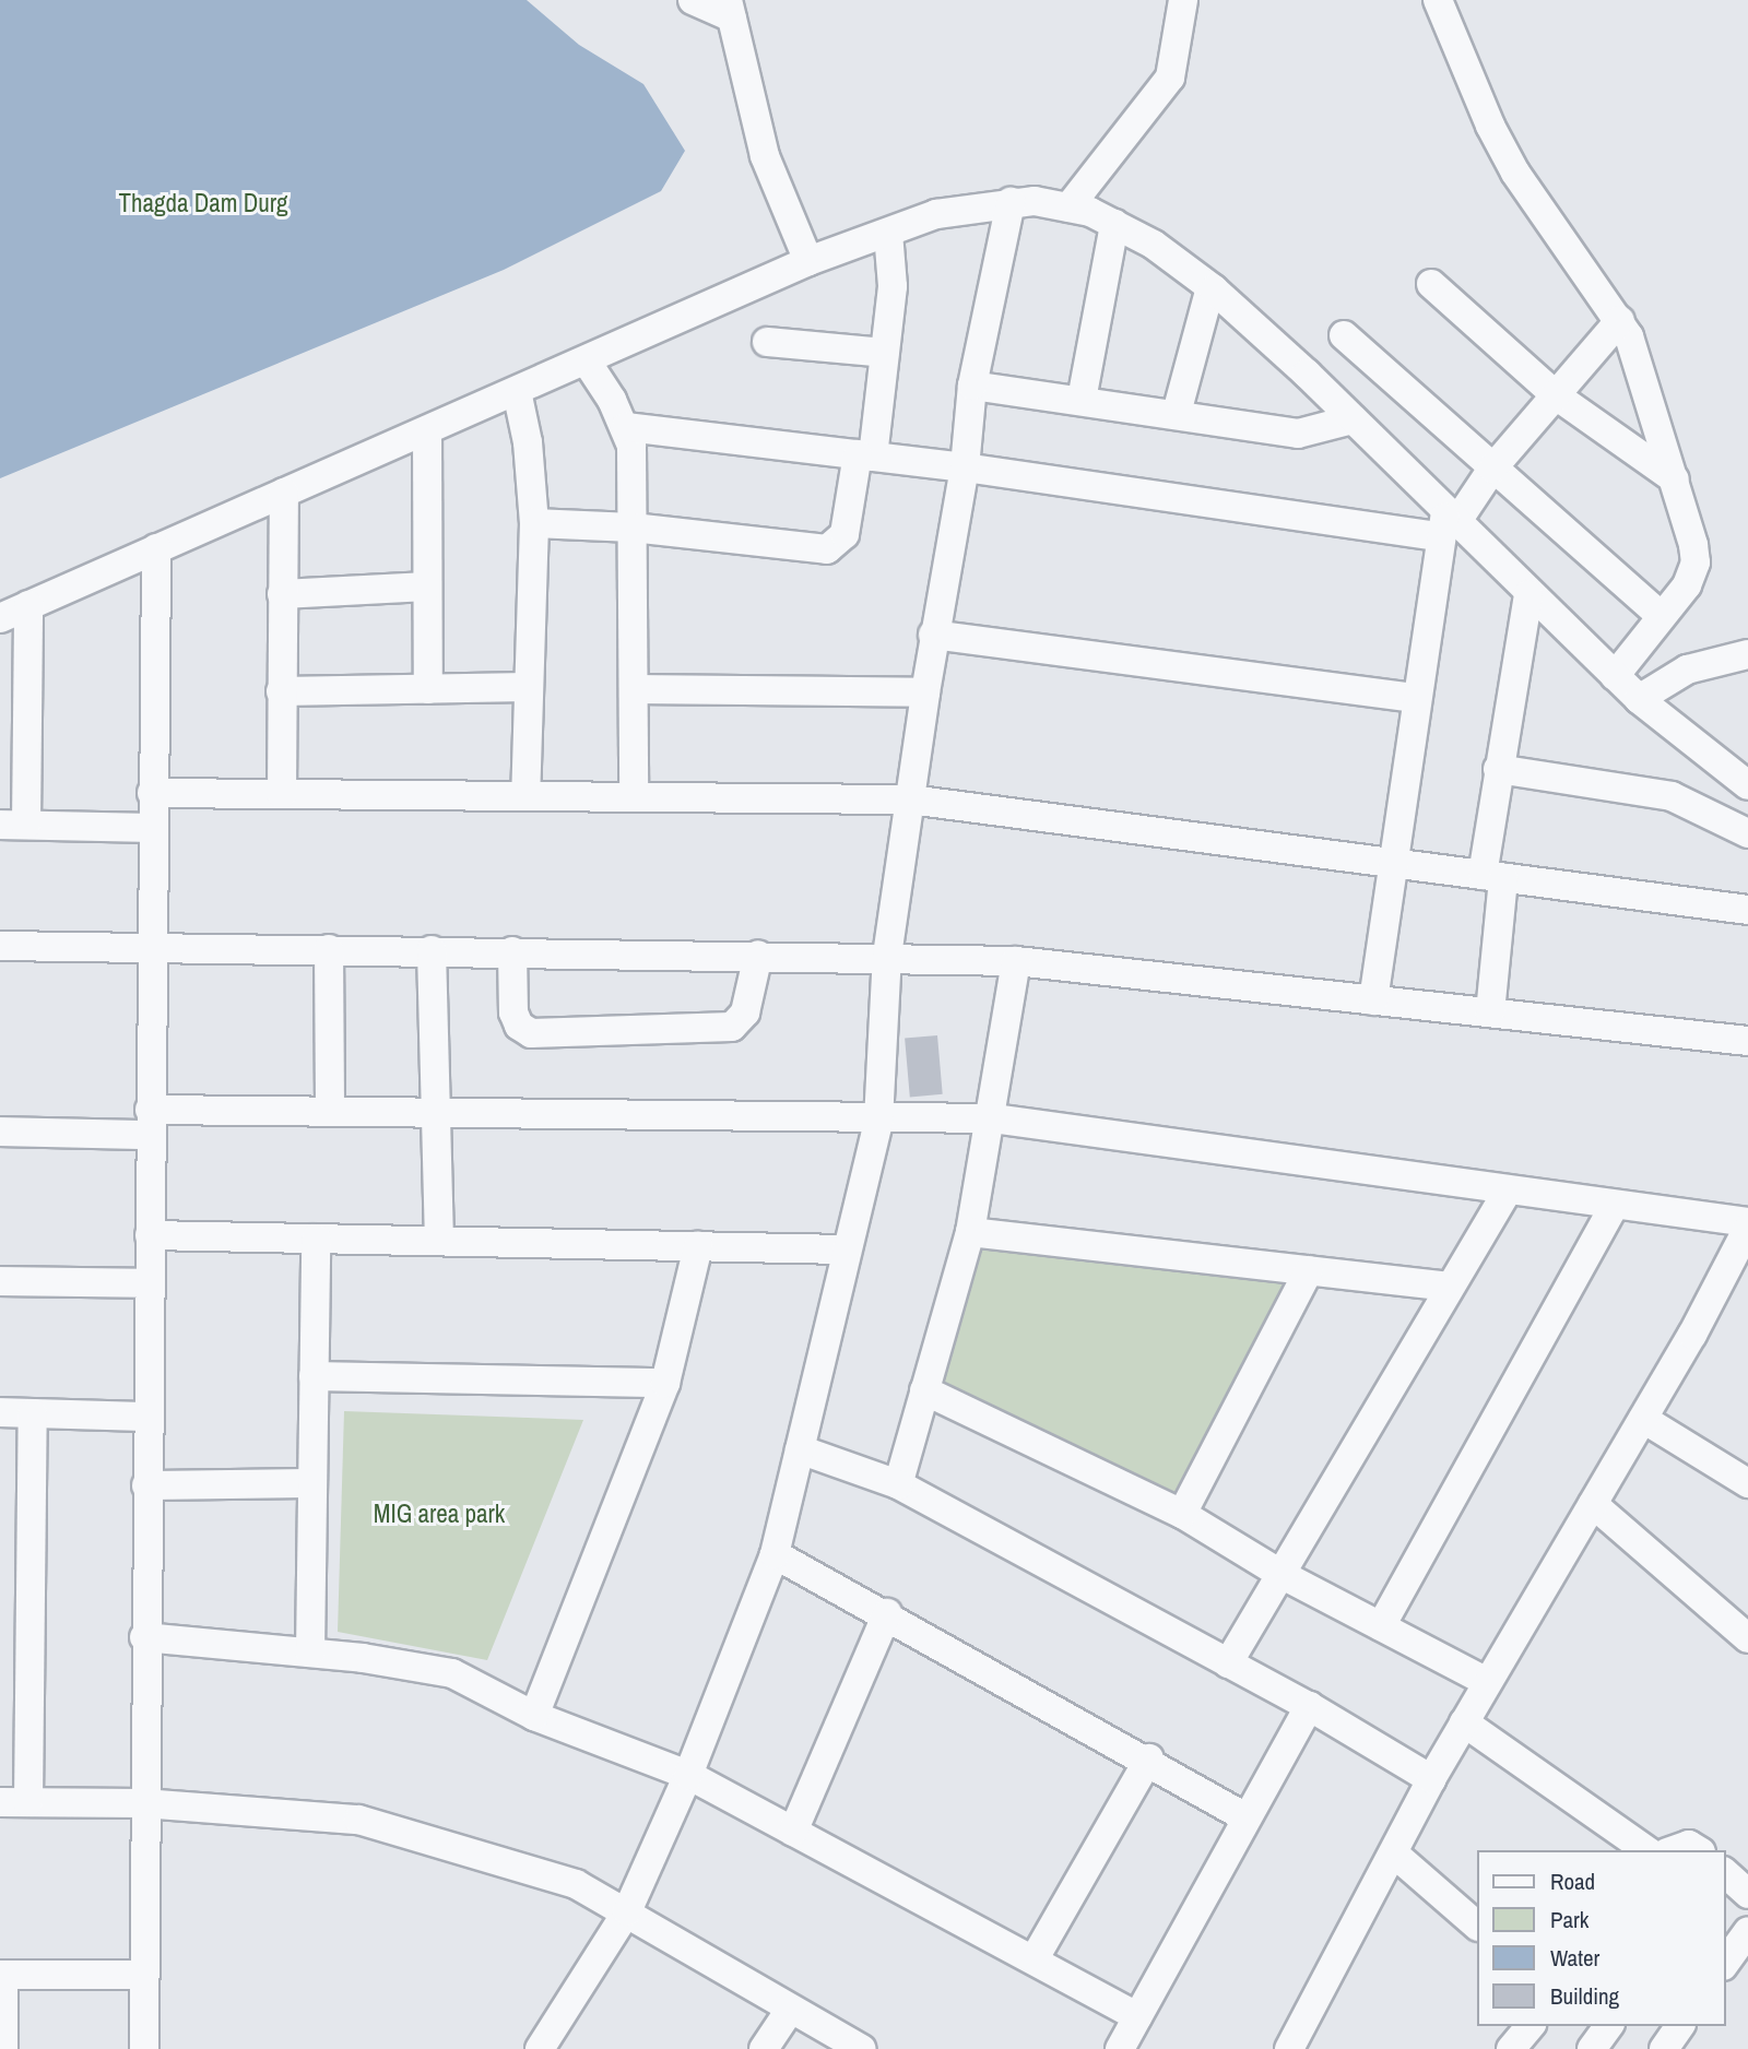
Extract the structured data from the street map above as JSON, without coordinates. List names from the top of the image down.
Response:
{
  "parks": ["Thagda Dam Durg", "MIG area park"],
  "legend": [
    "Road",
    "Park",
    "Water",
    "Building"
  ]
}
